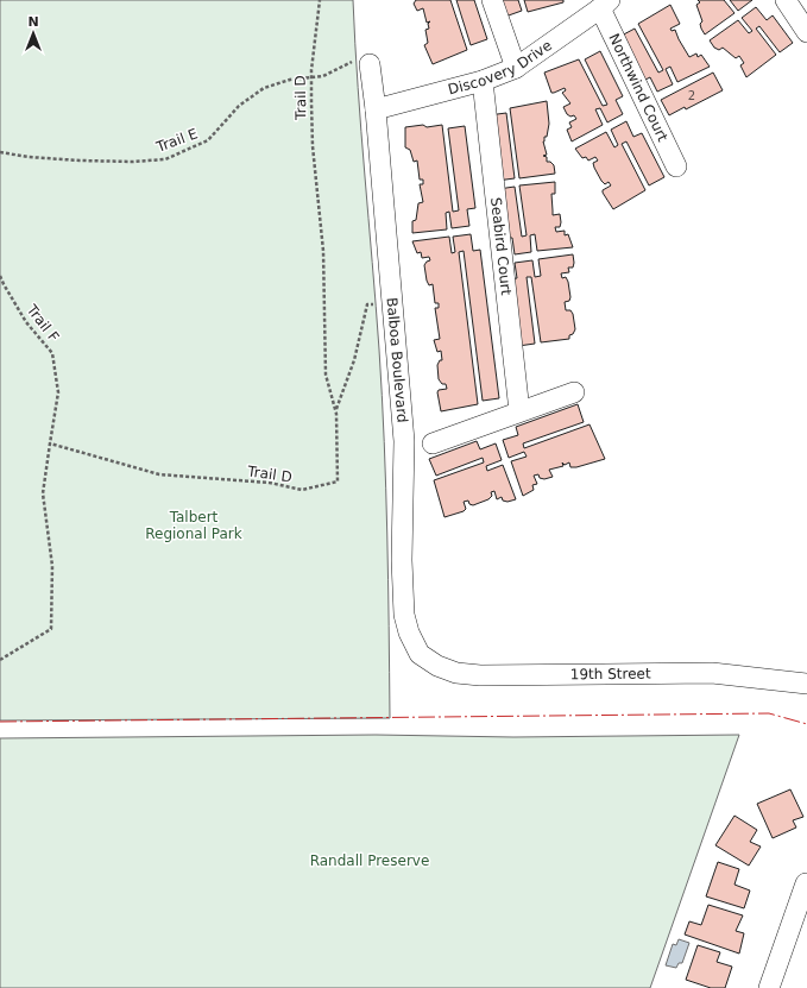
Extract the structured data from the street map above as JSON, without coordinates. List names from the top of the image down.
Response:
{
  "streets": {
    "street": [
      "Discovery Drive",
      "Northwind Court",
      "Seabird Court",
      "Balboa Boulevard",
      "19th Street"
    ],
    "path": ["Trail D", "Trail E", "Trail F"]
  },
  "crossings": [
    ["Discovery Drive", "Northwind Court"],
    ["Discovery Drive", "Seabird Court"],
    ["Discovery Drive", "Balboa Boulevard"],
    ["Trail D", "Trail E"],
    ["Trail D", "Trail F"],
    ["Trail E", "Balboa Boulevard"],
    ["Balboa Boulevard", "19th Street"]
  ],
  "parks": ["Talbert Regional Park", "Randall Preserve"],
  "house_numbers": ["2"],
  "north": "top"
}
